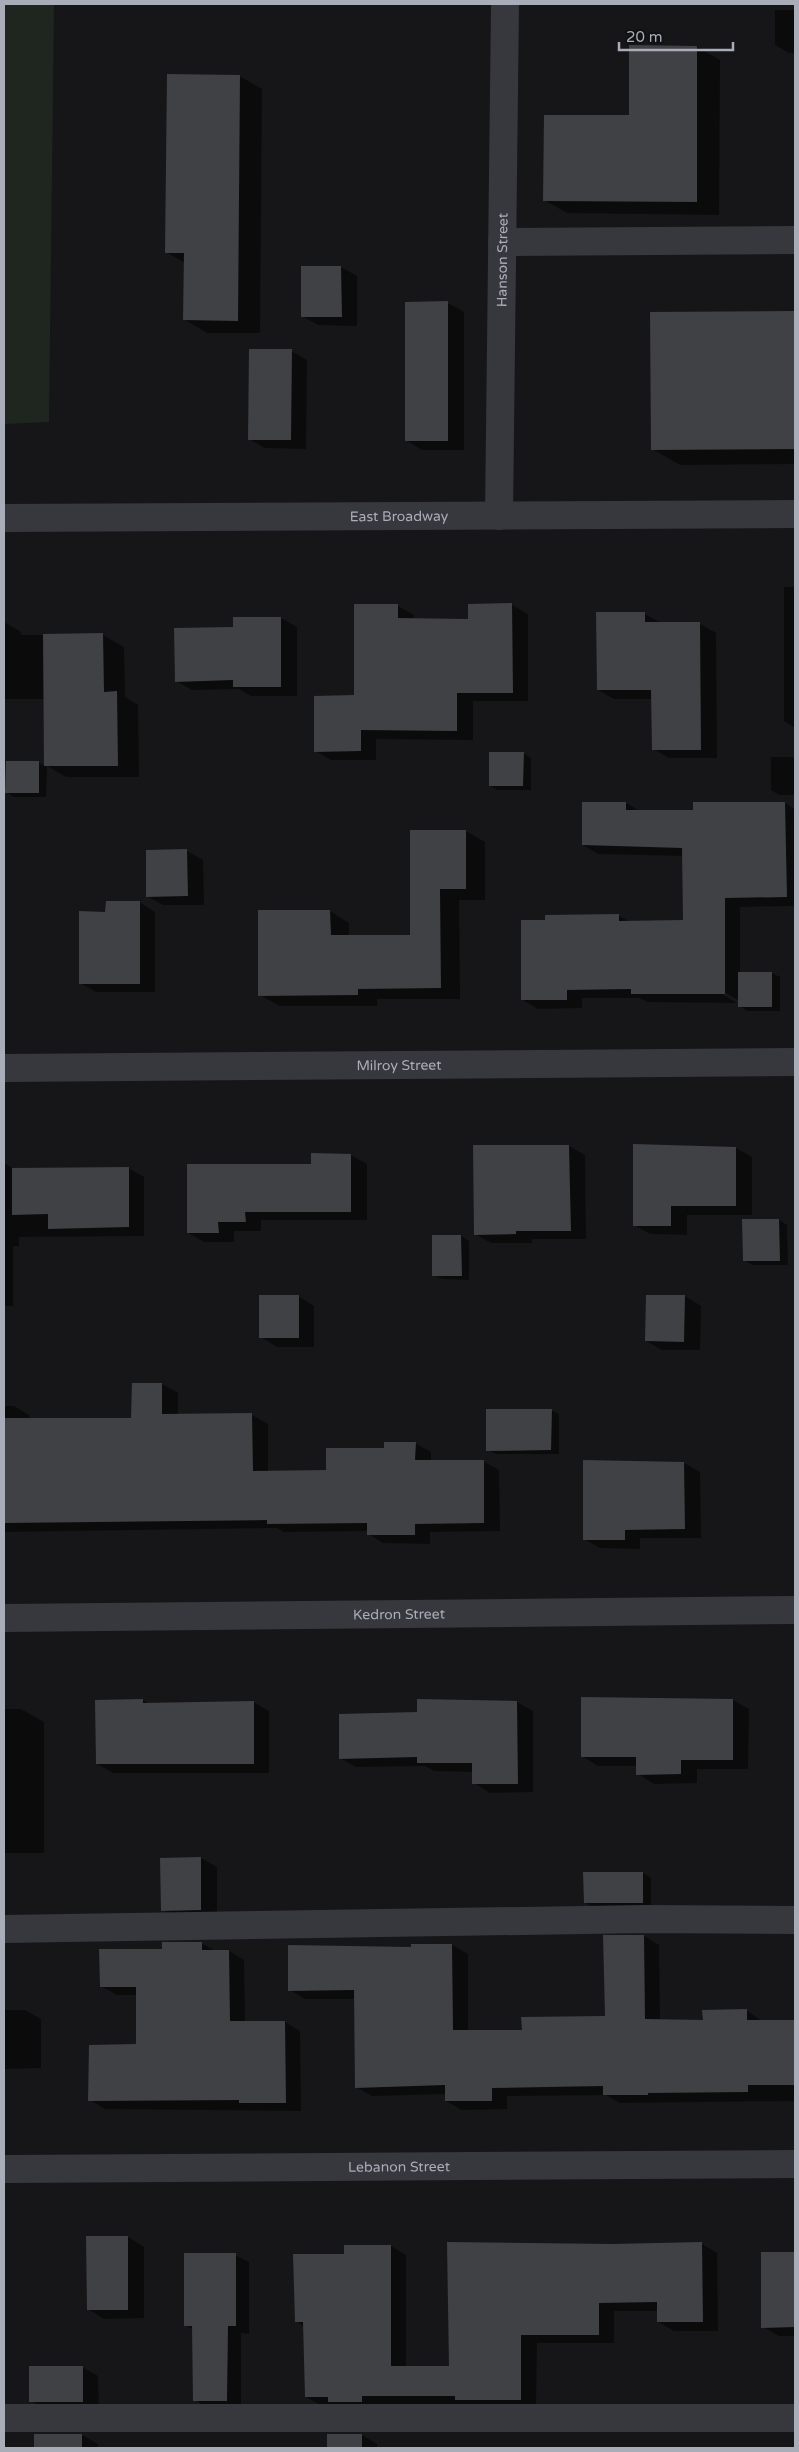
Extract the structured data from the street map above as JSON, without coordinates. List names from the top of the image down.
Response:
{
  "streets": {
    "street": [
      "Hanson Street",
      "East Broadway",
      "Milroy Street",
      "Kedron Street",
      "Lebanon Street"
    ]
  },
  "crossings": [
    ["Hanson Street", "East Broadway"]
  ],
  "scale_bar": "20 m"
}
